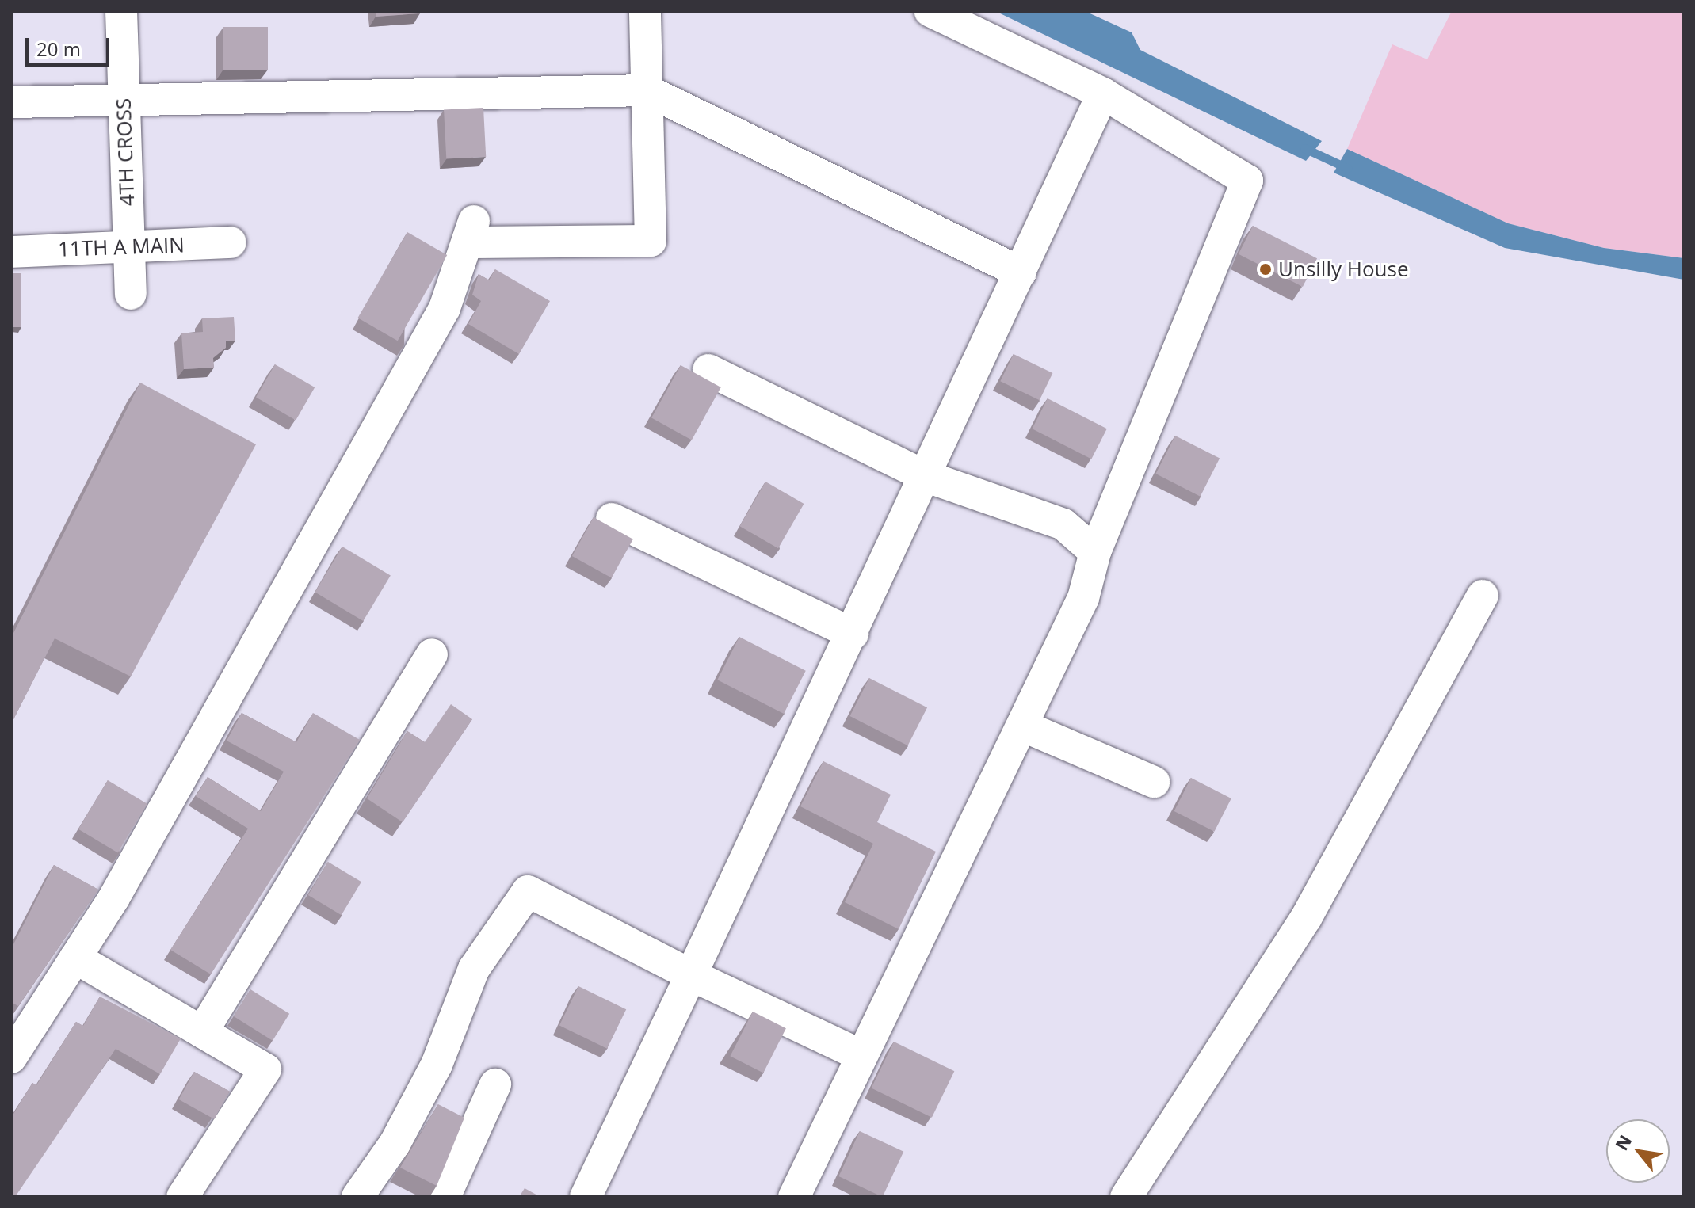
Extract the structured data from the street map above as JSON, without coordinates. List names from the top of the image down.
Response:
{
  "streets": {
    "street": ["4TH CROSS", "11TH A MAIN"]
  },
  "crossings": [
    ["4TH CROSS", "11TH A MAIN"]
  ],
  "places": ["Unsilly House"],
  "scale_bar": "20 m",
  "north": "top left"
}
